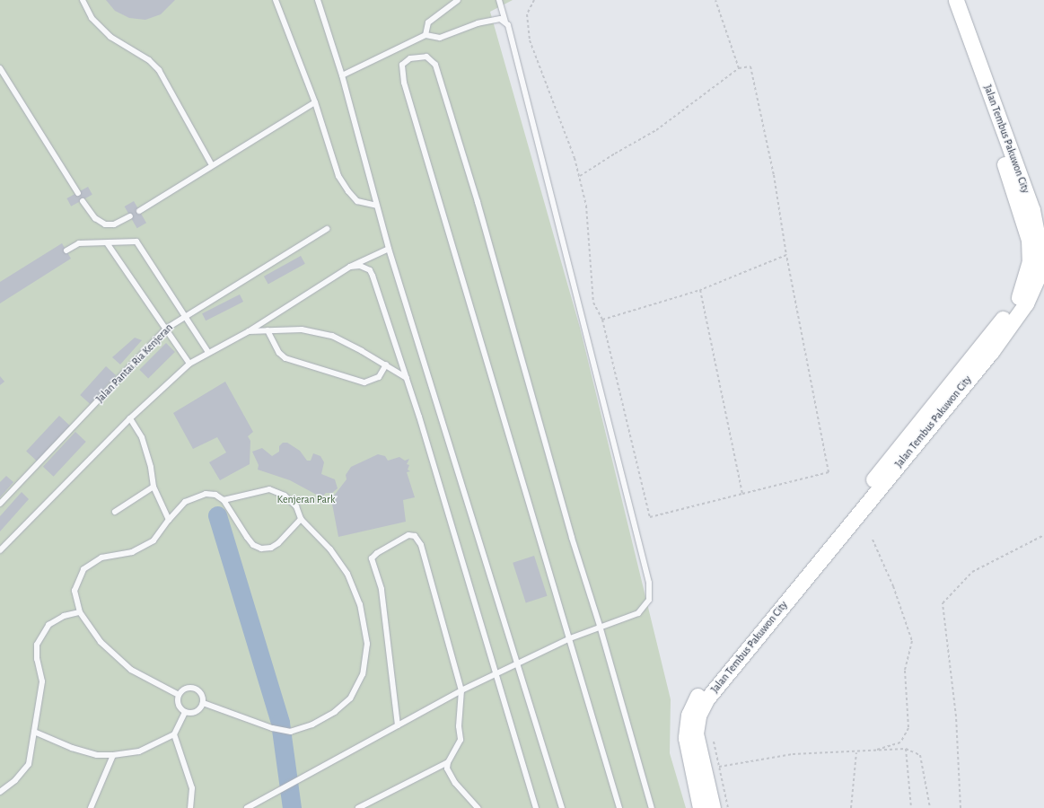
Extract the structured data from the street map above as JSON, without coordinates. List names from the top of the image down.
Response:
{
  "streets": {
    "street": ["Jalan Tembus Pakuwon City"],
    "lane": ["Jalan Pantai Ria Kenjeran"]
  },
  "parks": ["Kenjeran Park"]
}
